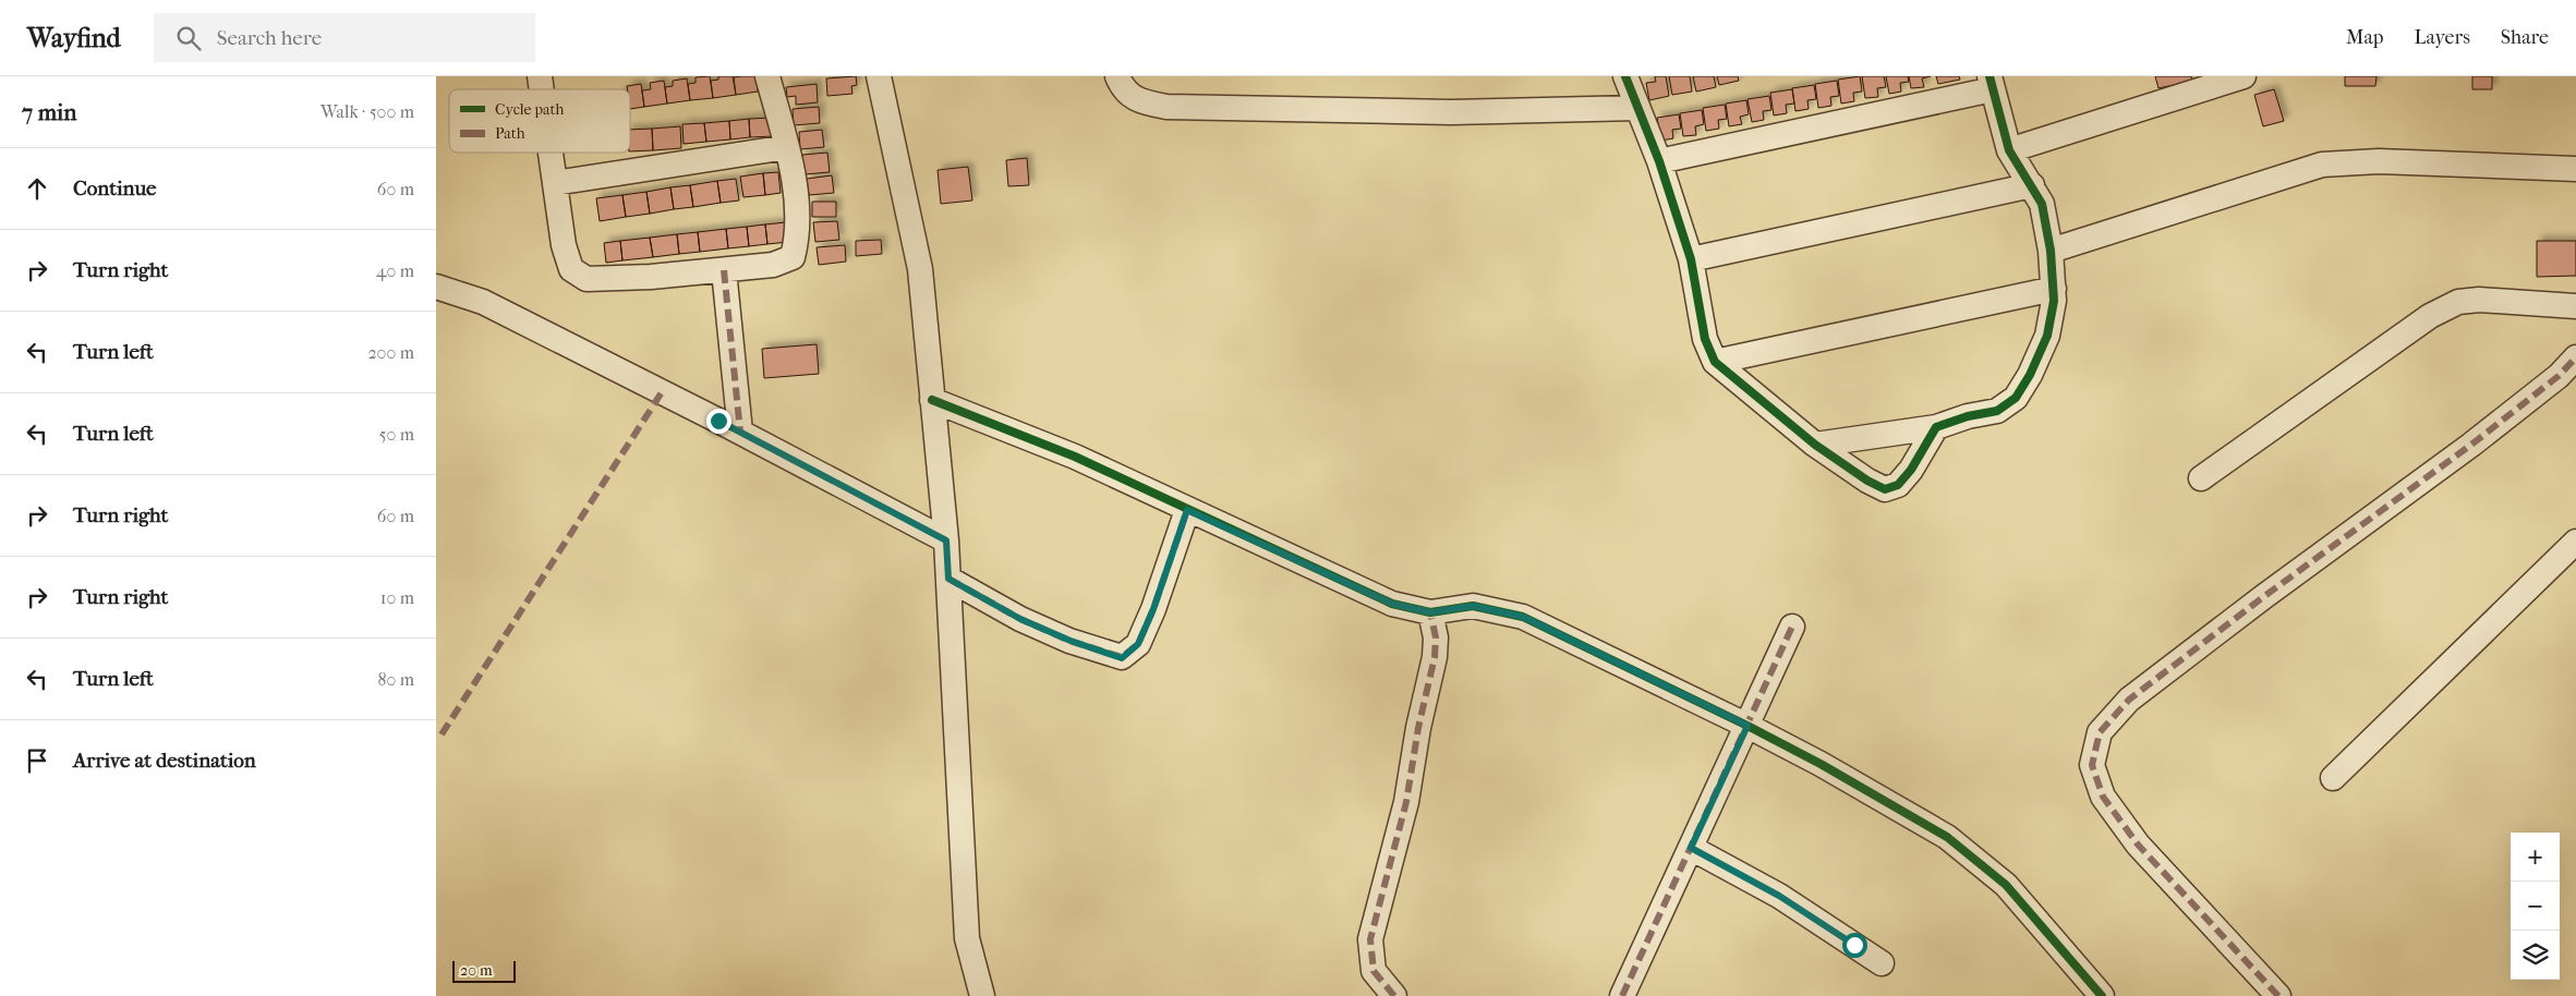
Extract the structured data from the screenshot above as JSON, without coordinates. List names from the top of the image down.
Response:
{
  "legend": ["Cycle path", "Path"],
  "scale_bar": "20 m",
  "page": {
    "header": "Wayfind",
    "search": "Search here",
    "nav": ["Map", "Layers", "Share"],
    "heading": ["7 min", "Walk · 500 m"],
    "list": [
      ["Continue", "60 m"],
      ["Turn right", "40 m"],
      ["Turn left", "200 m"],
      ["Turn left", "50 m"],
      ["Turn right", "60 m"],
      ["Turn right", "10 m"],
      ["Turn left", "80 m"],
      "Arrive at destination"
    ],
    "map_buttons": ["+", "−"],
    "scale": "20 m"
  }
}
